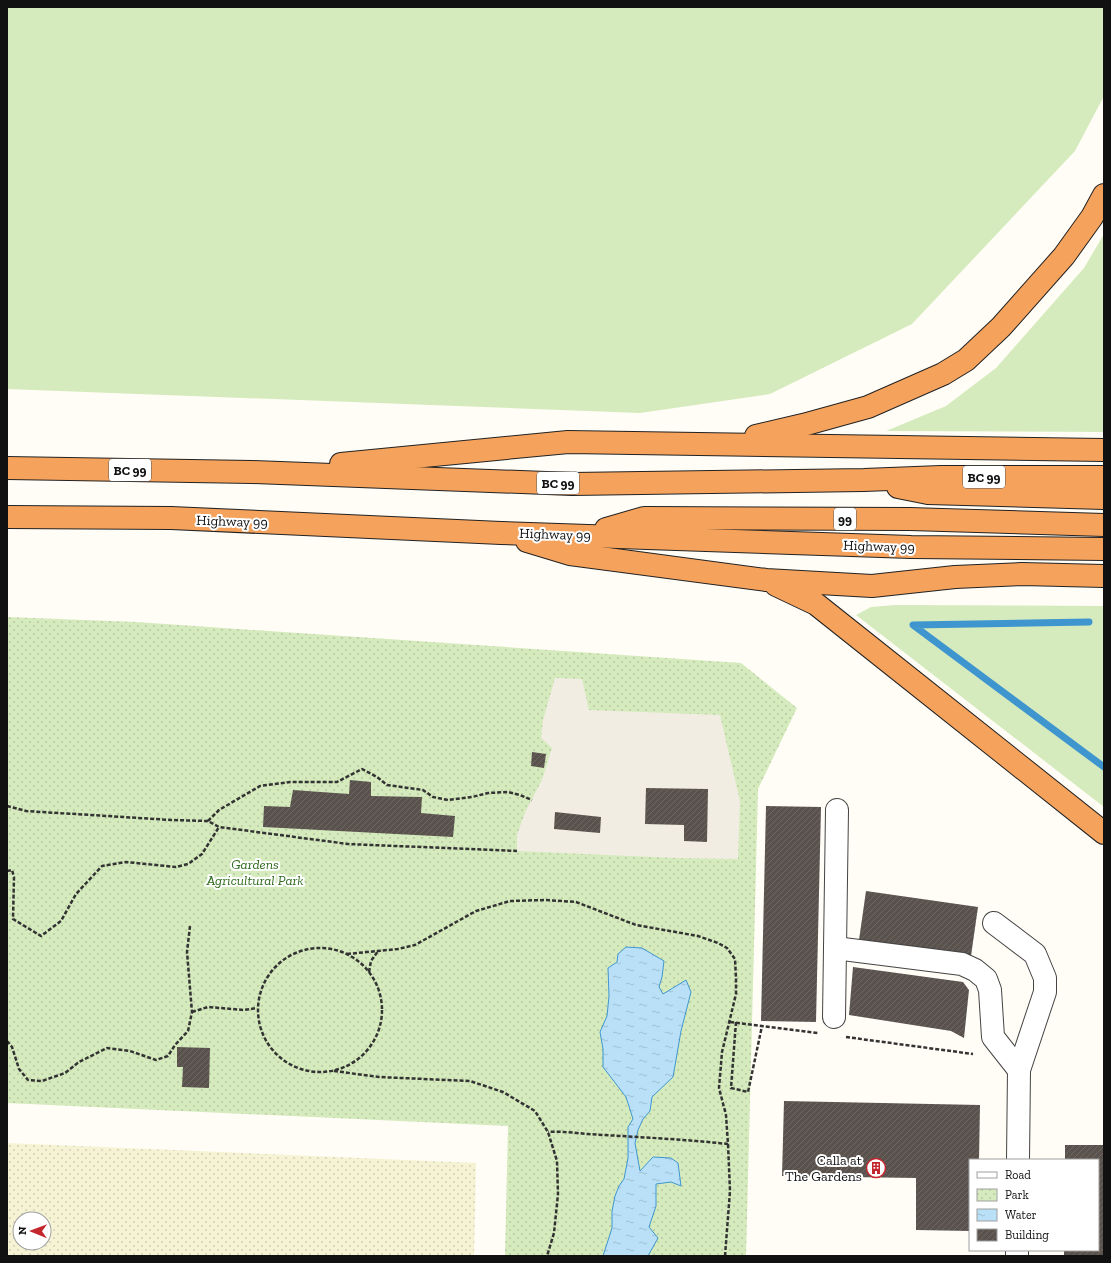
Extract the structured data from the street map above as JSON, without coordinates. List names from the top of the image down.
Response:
{
  "streets": {
    "highway": ["BC 99", "99", "Highway 99"]
  },
  "crossings": [
    ["99", "Highway 99"]
  ],
  "parks": ["Gardens Agricultural Park"],
  "places": {
    "building": ["Calla at The Gardens"]
  },
  "legend": [
    "Road",
    "Park",
    "Water",
    "Building"
  ],
  "north": "left"
}
